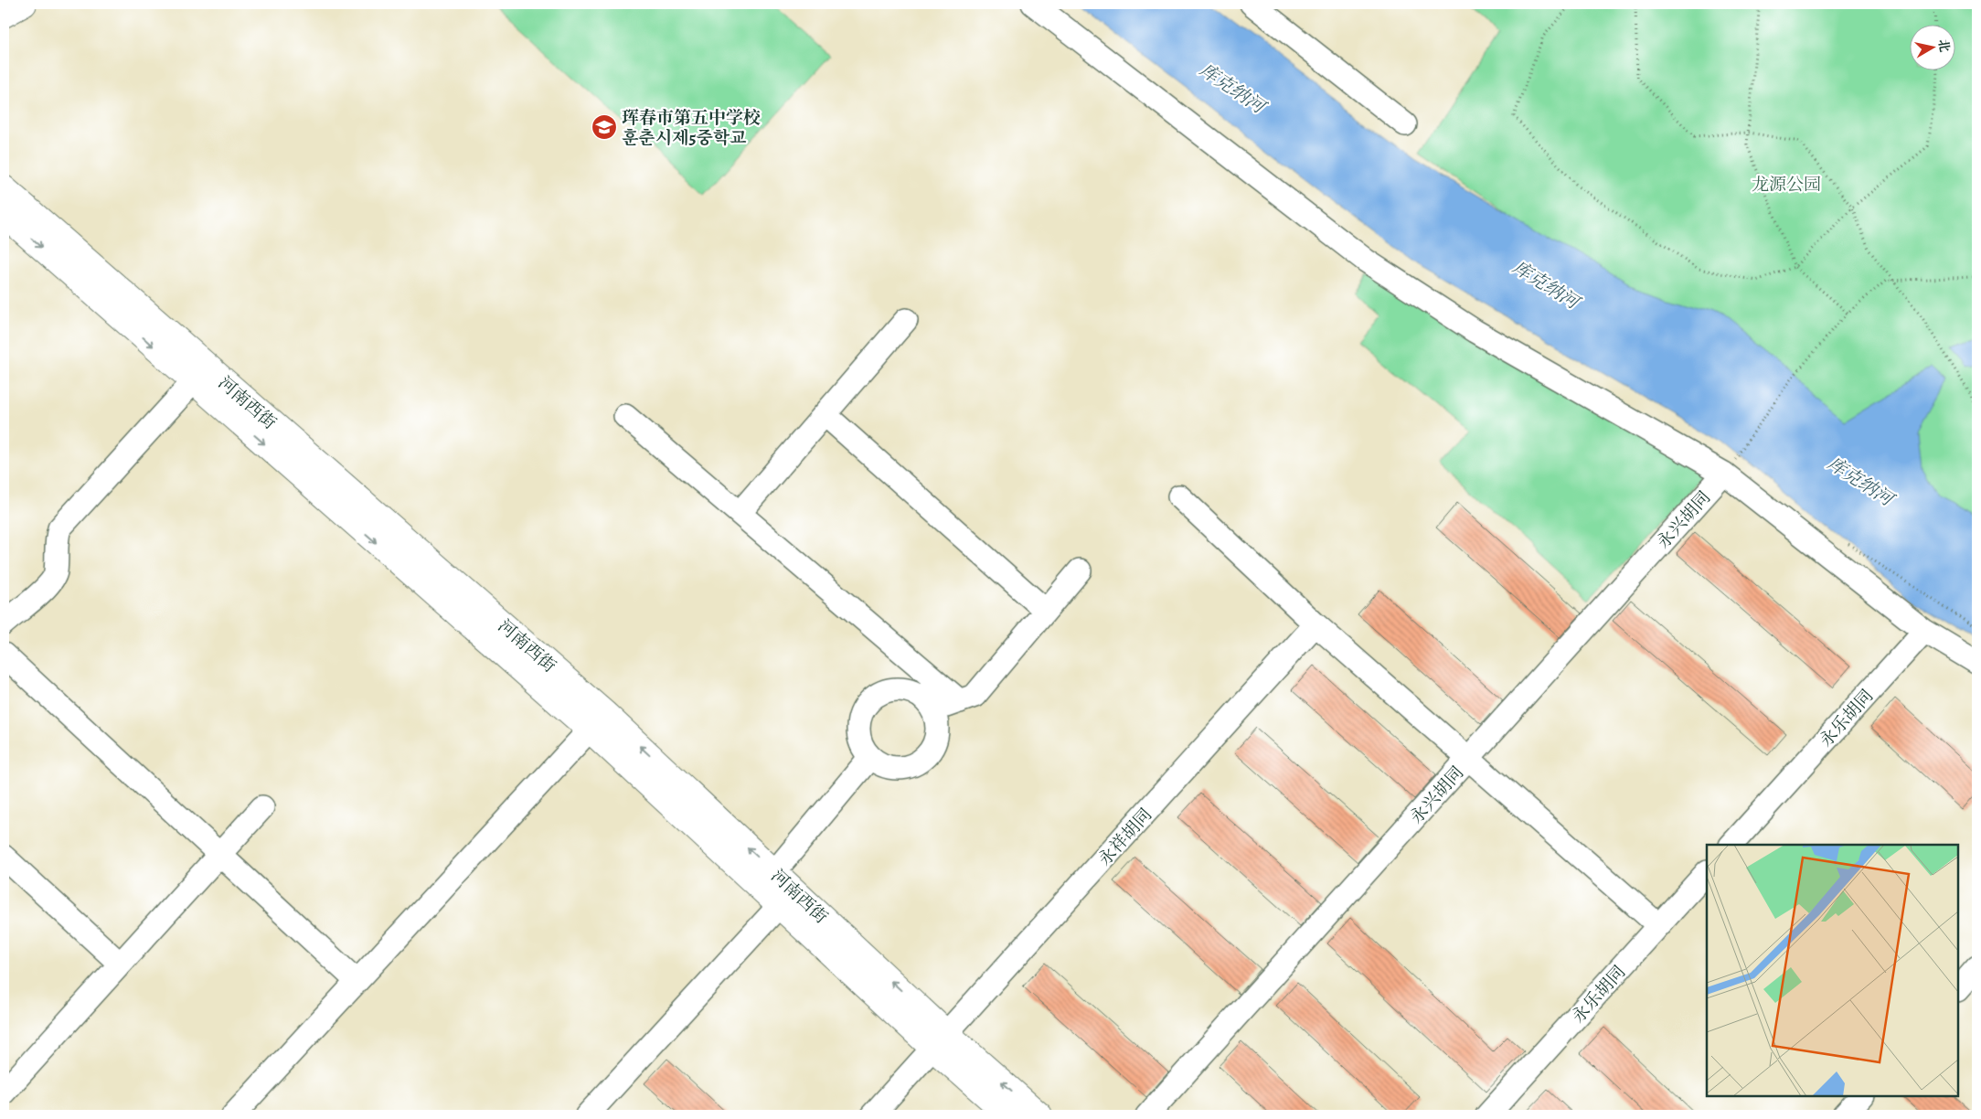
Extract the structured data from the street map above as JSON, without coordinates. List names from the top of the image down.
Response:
{
  "streets": {
    "main road": ["河南西街"],
    "street": ["永兴胡同", "永乐胡同", "永祥胡同"]
  },
  "crossings": [
    ["河南西街", "永祥胡同"]
  ],
  "water": ["库克纳河"],
  "parks": ["龙源公园"],
  "places": {
    "school or university": ["珲春市第五中学校 훈춘시제5중학교"]
  },
  "north": "right"
}
